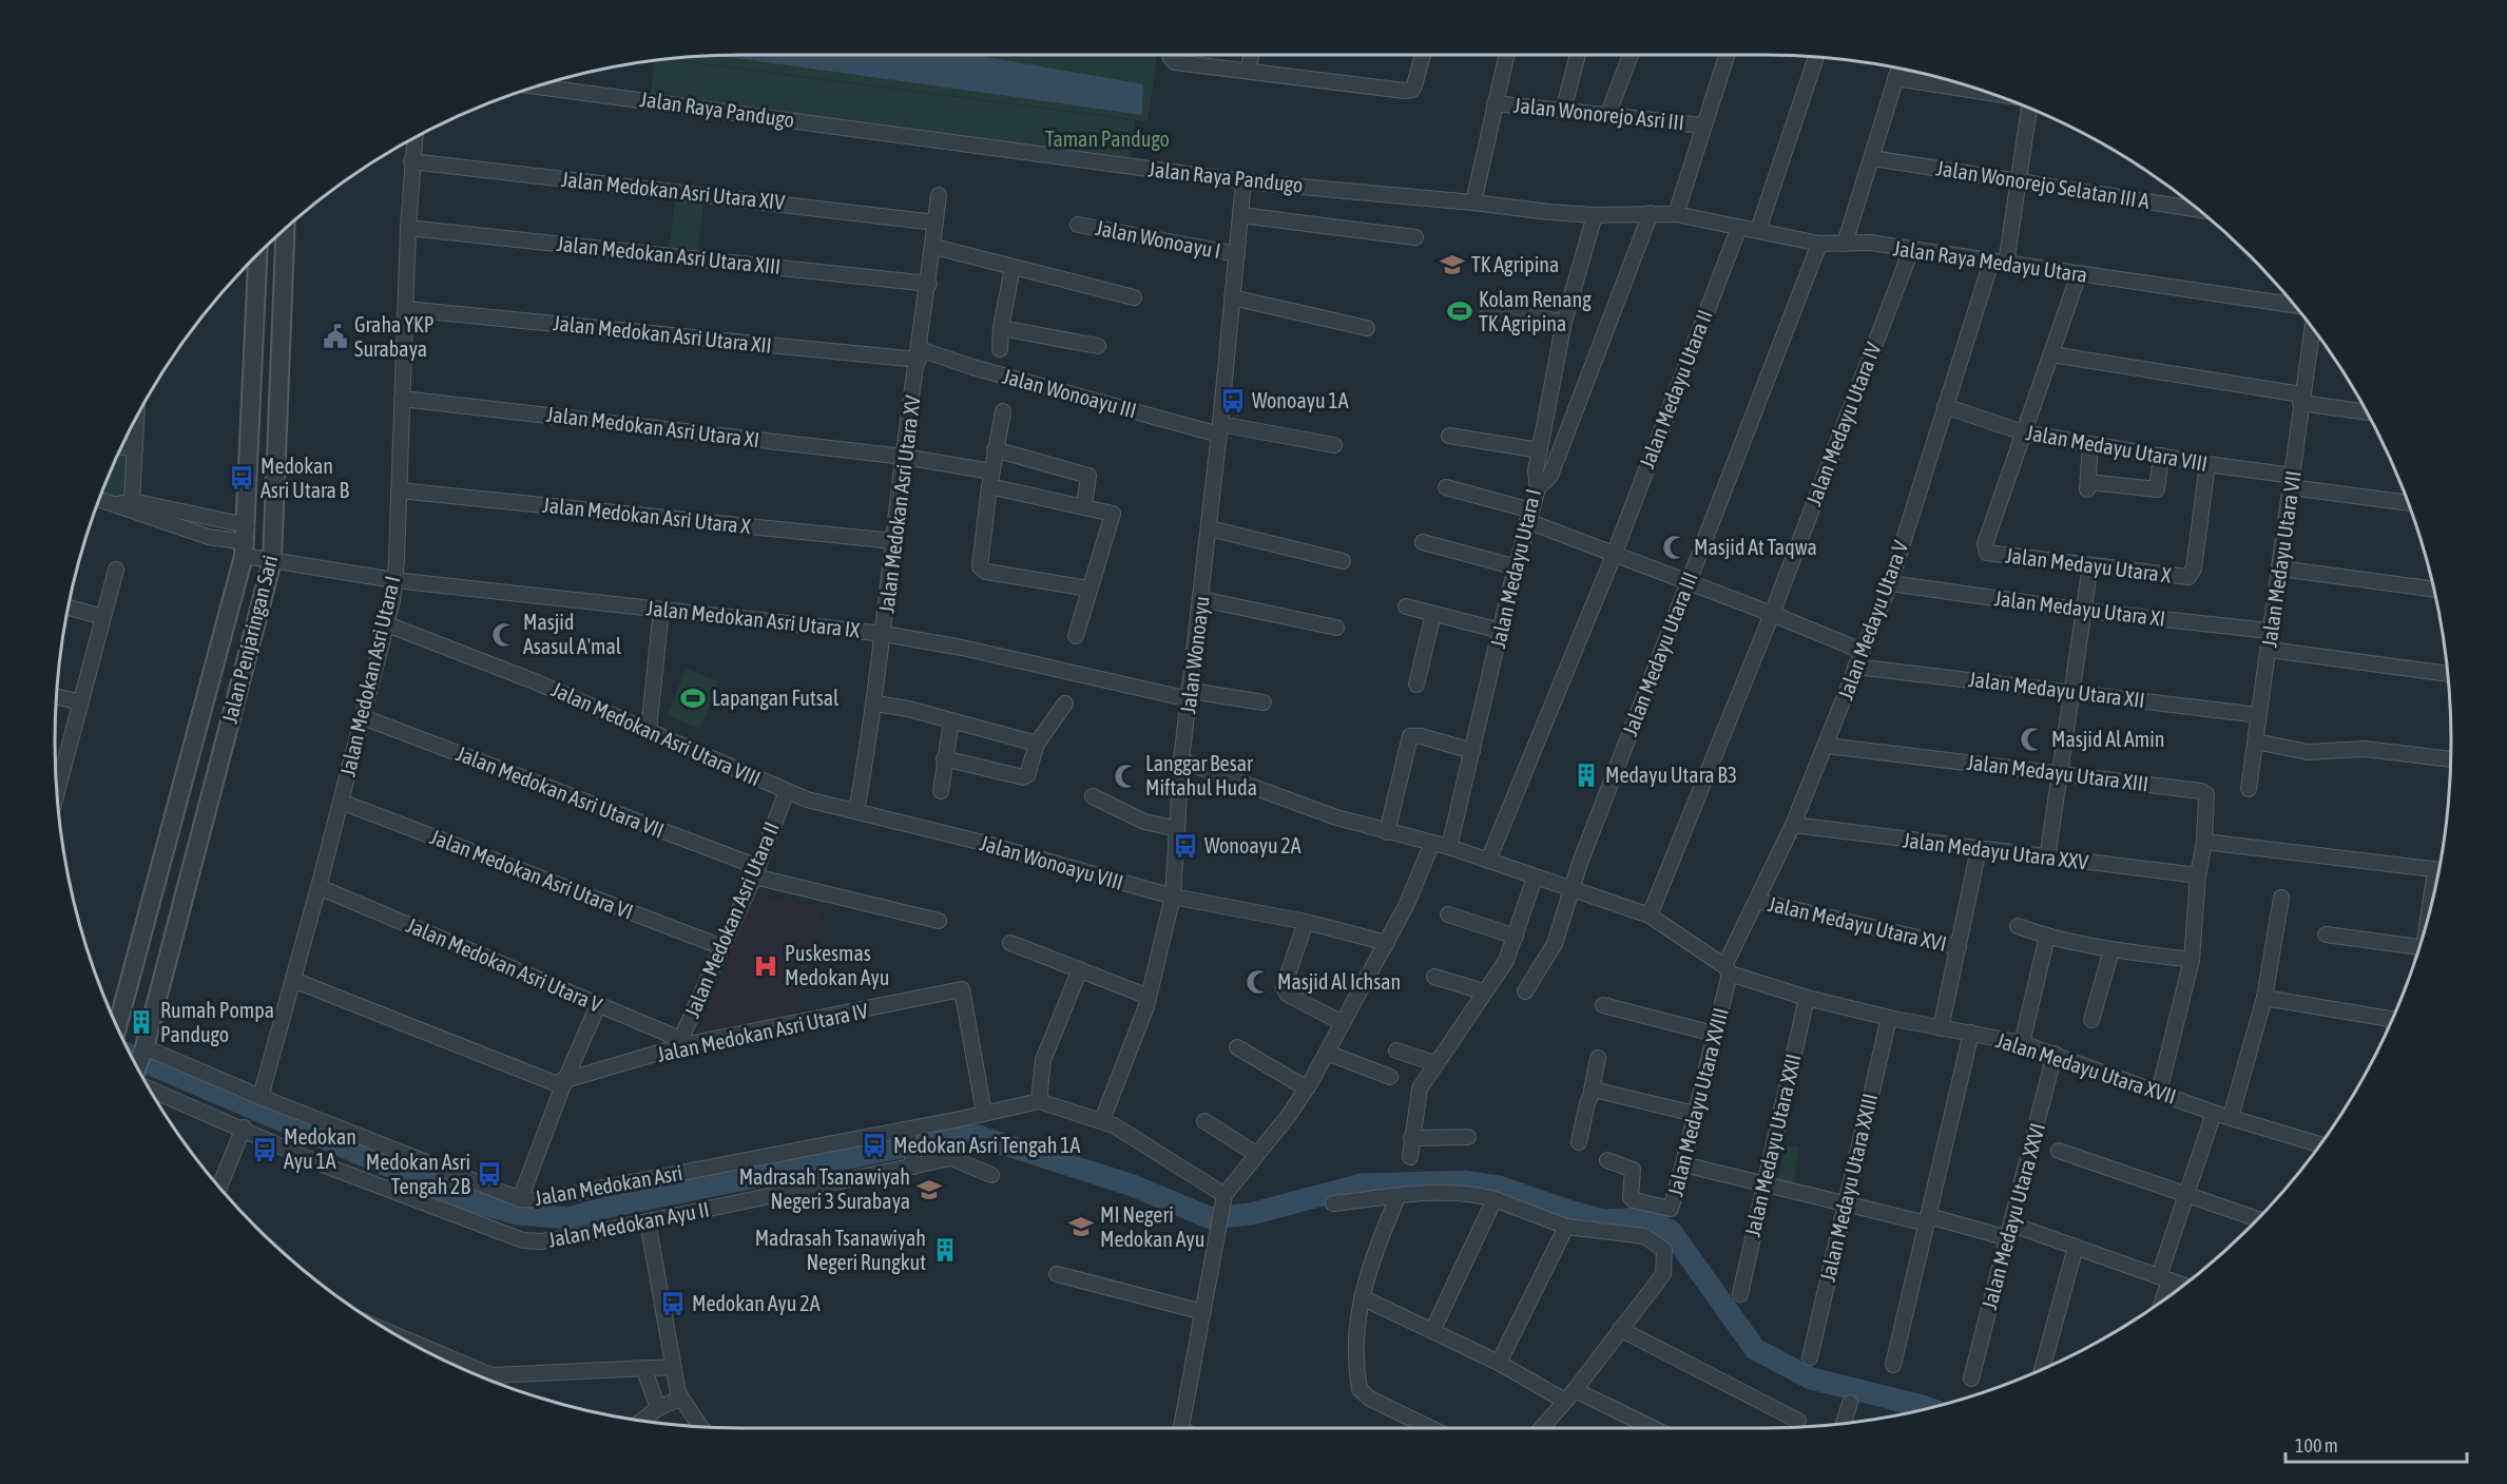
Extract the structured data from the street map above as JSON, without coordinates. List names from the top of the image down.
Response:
{
  "streets": {
    "street": [
      "Jalan Raya Pandugo",
      "Jalan Wonorejo Asri III",
      "Jalan Wonorejo Selatan III A",
      "Jalan Medokan Asri Utara XIV",
      "Jalan Wonoayu I",
      "Jalan Medokan Asri Utara XIII",
      "Jalan Raya Medayu Utara",
      "Jalan Medokan Asri Utara XII",
      "Jalan Medayu Utara II",
      "Jalan Wonoayu III",
      "Jalan Medayu Utara IV",
      "Jalan Medokan Asri Utara XI",
      "Jalan Medayu Utara VIII",
      "Jalan Medokan Asri Utara XV",
      "Jalan Medokan Asri Utara X",
      "Jalan Medayu Utara VII",
      "Jalan Medayu Utara X",
      "Jalan Medayu Utara I",
      "Jalan Medayu Utara XI",
      "Jalan Medokan Asri Utara IX",
      "Jalan Medayu Utara V",
      "Jalan Penjaringan Sari",
      "Jalan Medayu Utara III",
      "Jalan Wonoayu",
      "Jalan Medokan Asri Utara I",
      "Jalan Medayu Utara XII",
      "Jalan Medokan Asri Utara VIII",
      "Jalan Medayu Utara XIII",
      "Jalan Medokan Asri Utara VII",
      "Jalan Medayu Utara XXV",
      "Jalan Wonoayu VIII",
      "Jalan Medokan Asri Utara VI",
      "Jalan Medokan Asri Utara II",
      "Jalan Medayu Utara XVI",
      "Jalan Medokan Asri Utara V",
      "Jalan Medokan Asri Utara IV",
      "Jalan Medayu Utara XVII",
      "Jalan Medayu Utara XVIII",
      "Jalan Medayu Utara XXII",
      "Jalan Medokan Asri",
      "Jalan Medayu Utara XXIII",
      "Jalan Medayu Utara XXVI",
      "Jalan Medokan Ayu II"
    ]
  },
  "crossings": [
    ["Jalan Raya Pandugo", "Jalan Raya Medayu Utara"],
    ["Jalan Raya Pandugo", "Jalan Medayu Utara I"],
    ["Jalan Raya Pandugo", "Jalan Wonoayu"],
    ["Jalan Wonorejo Selatan III A", "Jalan Medayu Utara V"],
    ["Jalan Medokan Asri Utara XIV", "Jalan Medokan Asri Utara XV"],
    ["Jalan Medokan Asri Utara XIV", "Jalan Medokan Asri Utara I"],
    ["Jalan Wonoayu I", "Jalan Wonoayu"],
    ["Jalan Medokan Asri Utara XIII", "Jalan Medokan Asri Utara XV"],
    ["Jalan Medokan Asri Utara XIII", "Jalan Medokan Asri Utara I"],
    ["Jalan Raya Medayu Utara", "Jalan Medayu Utara II"],
    ["Jalan Raya Medayu Utara", "Jalan Medayu Utara IV"],
    ["Jalan Raya Medayu Utara", "Jalan Medayu Utara V"],
    ["Jalan Raya Medayu Utara", "Jalan Medayu Utara III"],
    ["Jalan Medokan Asri Utara XII", "Jalan Wonoayu III"],
    ["Jalan Medokan Asri Utara XII", "Jalan Medokan Asri Utara XV"],
    ["Jalan Medokan Asri Utara XII", "Jalan Medokan Asri Utara I"],
    ["Jalan Wonoayu III", "Jalan Medokan Asri Utara XV"],
    ["Jalan Wonoayu III", "Jalan Wonoayu"],
    ["Jalan Medokan Asri Utara XI", "Jalan Medokan Asri Utara XV"],
    ["Jalan Medokan Asri Utara XI", "Jalan Medokan Asri Utara I"],
    ["Jalan Medayu Utara VIII", "Jalan Medayu Utara VII"],
    ["Jalan Medayu Utara VIII", "Jalan Medayu Utara X"],
    ["Jalan Medayu Utara VIII", "Jalan Medayu Utara V"],
    ["Jalan Medokan Asri Utara XV", "Jalan Medokan Asri Utara X"],
    ["Jalan Medokan Asri Utara XV", "Jalan Medokan Asri Utara IX"],
    ["Jalan Medokan Asri Utara XV", "Jalan Medokan Asri Utara VIII"],
    ["Jalan Medokan Asri Utara X", "Jalan Medokan Asri Utara I"],
    ["Jalan Medayu Utara VII", "Jalan Medayu Utara XI"],
    ["Jalan Medayu Utara VII", "Jalan Medayu Utara XII"],
    ["Jalan Medayu Utara XI", "Jalan Medayu Utara V"],
    ["Jalan Medokan Asri Utara IX", "Jalan Penjaringan Sari"],
    ["Jalan Medokan Asri Utara IX", "Jalan Wonoayu"],
    ["Jalan Medokan Asri Utara IX", "Jalan Medokan Asri Utara I"],
    ["Jalan Medayu Utara V", "Jalan Medayu Utara XII"],
    ["Jalan Medayu Utara V", "Jalan Medayu Utara XIII"],
    ["Jalan Medayu Utara V", "Jalan Medayu Utara XXV"],
    ["Jalan Medayu Utara V", "Jalan Medayu Utara XVI"],
    ["Jalan Medayu Utara V", "Jalan Medayu Utara XVII"],
    ["Jalan Medayu Utara V", "Jalan Medayu Utara XVIII"],
    ["Jalan Penjaringan Sari", "Jalan Medokan Asri"],
    ["Jalan Wonoayu", "Jalan Wonoayu VIII"],
    ["Jalan Medokan Asri Utara I", "Jalan Medokan Asri Utara VIII"],
    ["Jalan Medokan Asri Utara I", "Jalan Medokan Asri Utara VII"],
    ["Jalan Medokan Asri Utara I", "Jalan Medokan Asri Utara VI"],
    ["Jalan Medokan Asri Utara I", "Jalan Medokan Asri Utara V"],
    ["Jalan Medokan Asri Utara I", "Jalan Medokan Asri Utara IV"],
    ["Jalan Medokan Asri Utara I", "Jalan Medokan Asri"],
    ["Jalan Medokan Asri Utara VIII", "Jalan Wonoayu VIII"],
    ["Jalan Medokan Asri Utara VIII", "Jalan Medokan Asri Utara II"],
    ["Jalan Medayu Utara XIII", "Jalan Medayu Utara XXV"],
    ["Jalan Medayu Utara XIII", "Jalan Medayu Utara XVII"],
    ["Jalan Medokan Asri Utara VII", "Jalan Medokan Asri Utara II"],
    ["Jalan Medokan Asri Utara VI", "Jalan Medokan Asri Utara II"],
    ["Jalan Medokan Asri Utara II", "Jalan Medokan Asri Utara V"],
    ["Jalan Medokan Asri Utara II", "Jalan Medokan Asri Utara IV"],
    ["Jalan Medokan Asri Utara V", "Jalan Medokan Asri Utara IV"],
    ["Jalan Medokan Asri Utara IV", "Jalan Medokan Asri"],
    ["Jalan Medayu Utara XVII", "Jalan Medayu Utara XVIII"],
    ["Jalan Medayu Utara XVII", "Jalan Medayu Utara XXII"],
    ["Jalan Medayu Utara XVII", "Jalan Medayu Utara XXIII"],
    ["Jalan Medayu Utara XVII", "Jalan Medayu Utara XXVI"]
  ],
  "parks": ["Taman Pandugo"],
  "places": {
    "school or university": ["TK Agripina", "Madrasah Tsanawiyah Negeri 3 Surabaya", "MI Negeri Medokan Ayu"],
    "sports": ["Kolam Renang TK Agripina", "Lapangan Futsal"],
    "public building": ["Graha YKP Surabaya"],
    "bus stop": [
      "Wonoayu 1A",
      "Medokan Asri Utara B",
      "Wonoayu 2A",
      "Medokan Asri Tengah 1A",
      "Medokan Ayu 1A",
      "Medokan Asri Tengah 2B",
      "Medokan Ayu 2A"
    ],
    "mosque": [
      "Masjid At Taqwa",
      "Masjid Asasul A'mal",
      "Masjid Al Amin",
      "Langgar Besar Miftahul Huda",
      "Masjid Al Ichsan"
    ],
    "building": ["Medayu Utara B3", "Rumah Pompa Pandugo", "Madrasah Tsanawiyah Negeri Rungkut"],
    "hospital": ["Puskesmas Medokan Ayu"]
  },
  "scale_bar": "100 m"
}
